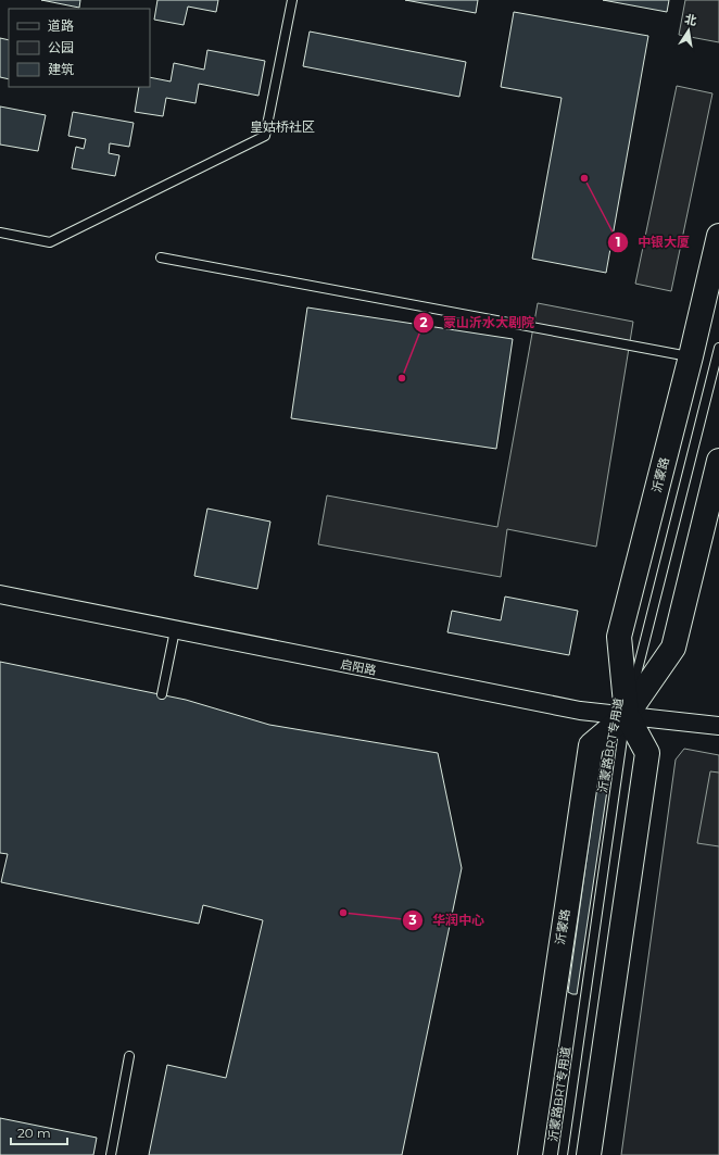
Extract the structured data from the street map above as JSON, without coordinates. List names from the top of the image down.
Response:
{
  "streets": {
    "main road": ["沂蒙路"],
    "street": ["启阳路"],
    "lane": ["沂蒙路BRT专用道"]
  },
  "crossings": [
    ["沂蒙路", "启阳路"],
    ["沂蒙路", "沂蒙路BRT专用道"],
    ["启阳路", "沂蒙路BRT专用道"]
  ],
  "districts": ["皇姑桥社区"],
  "places": ["中银大厦", "蒙山沂水大剧院", "华润中心"],
  "legend": ["道路", "公园", "建筑"],
  "scale_bar": "20 m",
  "north": "top"
}
